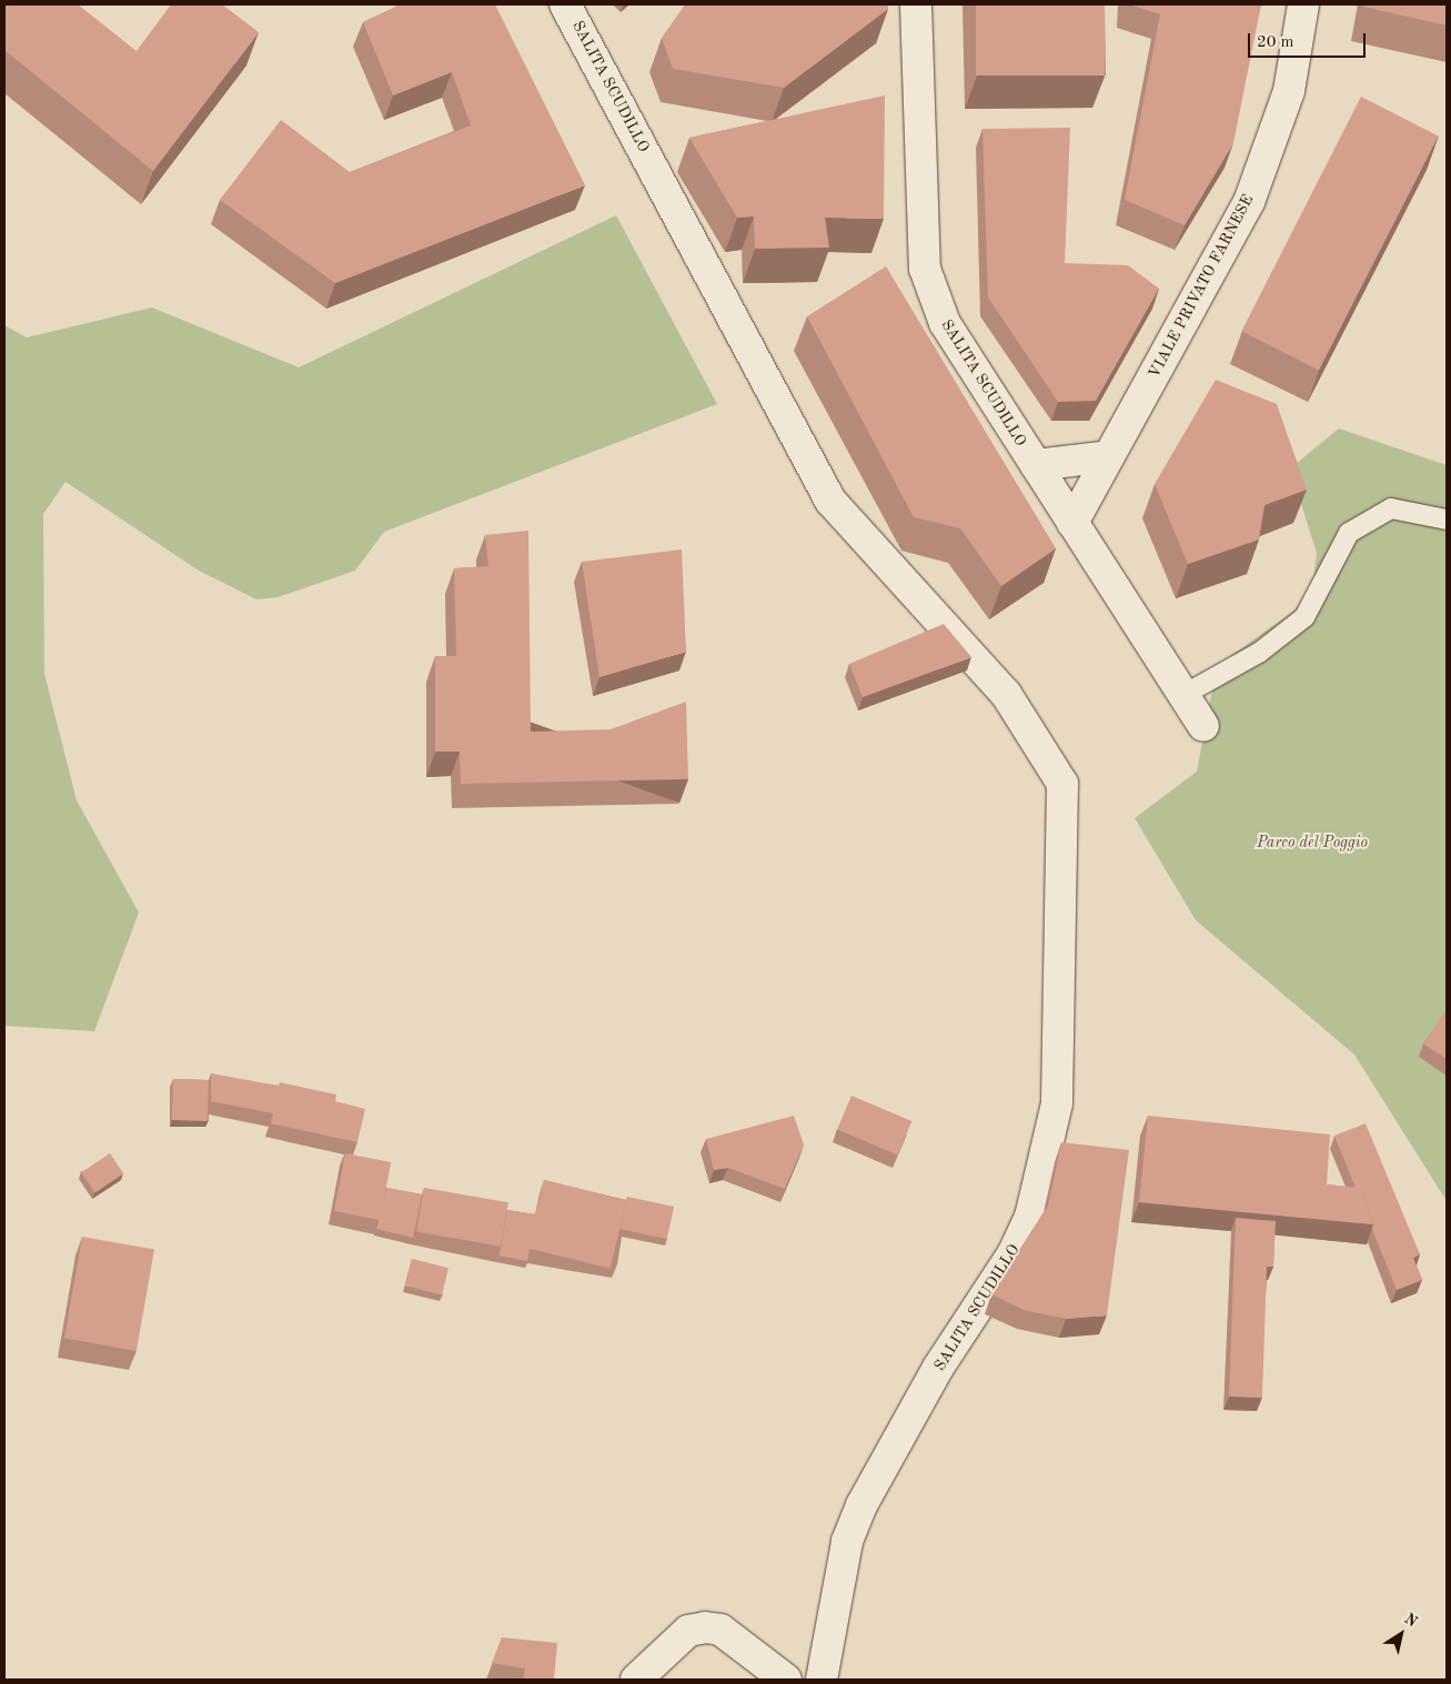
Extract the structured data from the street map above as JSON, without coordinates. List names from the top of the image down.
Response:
{
  "streets": {
    "street": ["SALITA SCUDILLO", "VIALE PRIVATO FARNESE"]
  },
  "crossings": [
    ["SALITA SCUDILLO", "VIALE PRIVATO FARNESE"]
  ],
  "parks": ["Parco del Poggio"],
  "scale_bar": "20 m",
  "north": "top right"
}
